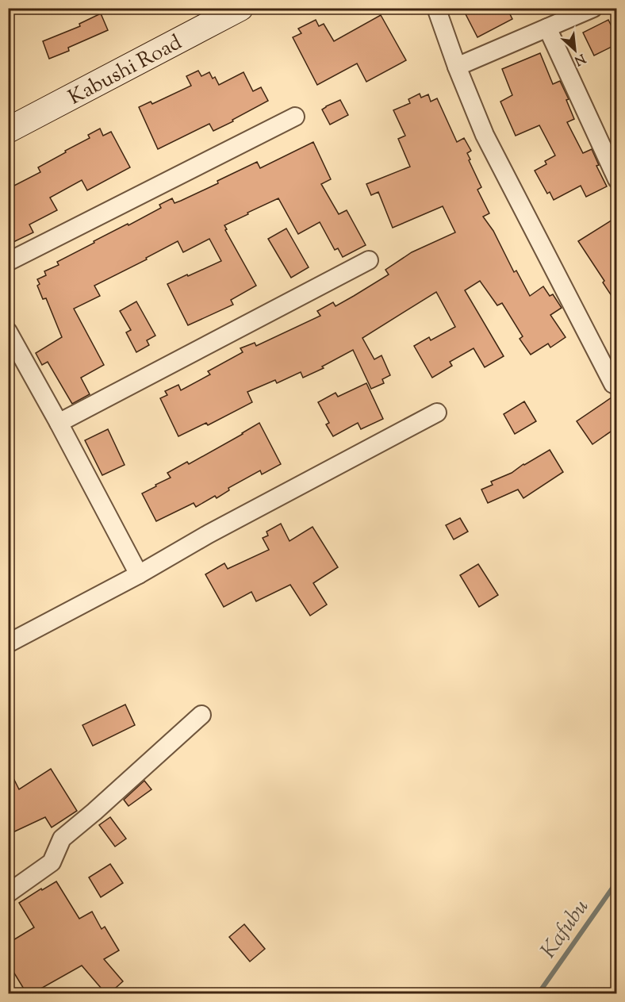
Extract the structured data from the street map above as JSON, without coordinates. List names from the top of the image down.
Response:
{
  "streets": {
    "main road": ["Kabushi Road"]
  },
  "water": ["Kafubu"],
  "north": "bottom right"
}
